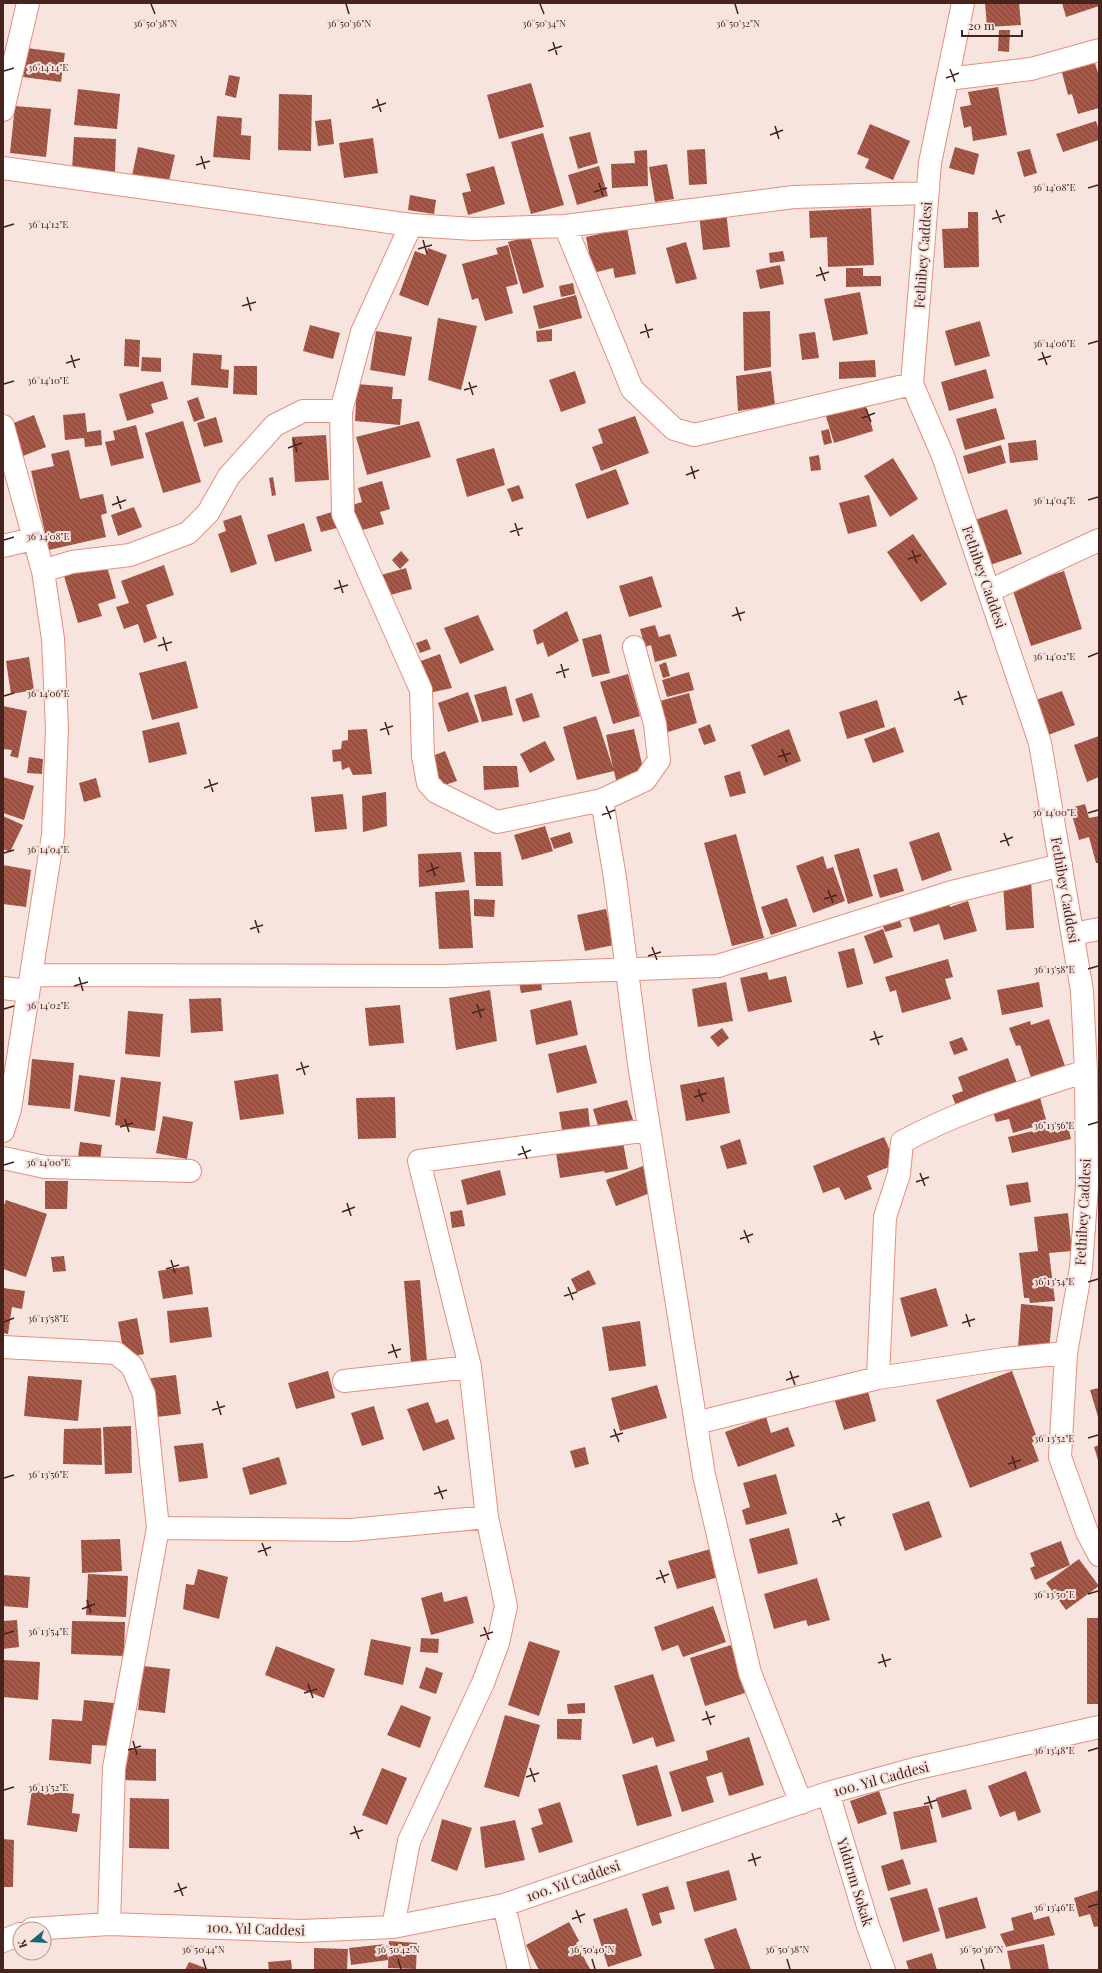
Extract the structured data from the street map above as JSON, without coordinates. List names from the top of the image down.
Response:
{
  "streets": {
    "street": ["Fethibey Caddesi", "100. Yıl Caddesi", "Yıldırım Sokak"]
  },
  "crossings": [
    ["100. Yıl Caddesi", "Yıldırım Sokak"]
  ],
  "scale_bar": "20 m",
  "north": "left",
  "coordinates": [
    "36°50'38\"N",
    "36°50'36\"N",
    "36°50'34\"N",
    "36°50'32\"N",
    "36°14'14\"E",
    "36°14'08\"E",
    "36°14'12\"E",
    "36°14'06\"E",
    "36°14'10\"E",
    "36°14'04\"E",
    "36°14'02\"E",
    "36°14'00\"E",
    "36°13'58\"E",
    "36°13'56\"E",
    "36°13'54\"E",
    "36°13'52\"E",
    "36°13'50\"E",
    "36°13'48\"E",
    "36°13'46\"E",
    "36°50'44\"N",
    "36°50'42\"N",
    "36°50'40\"N"
  ]
}
